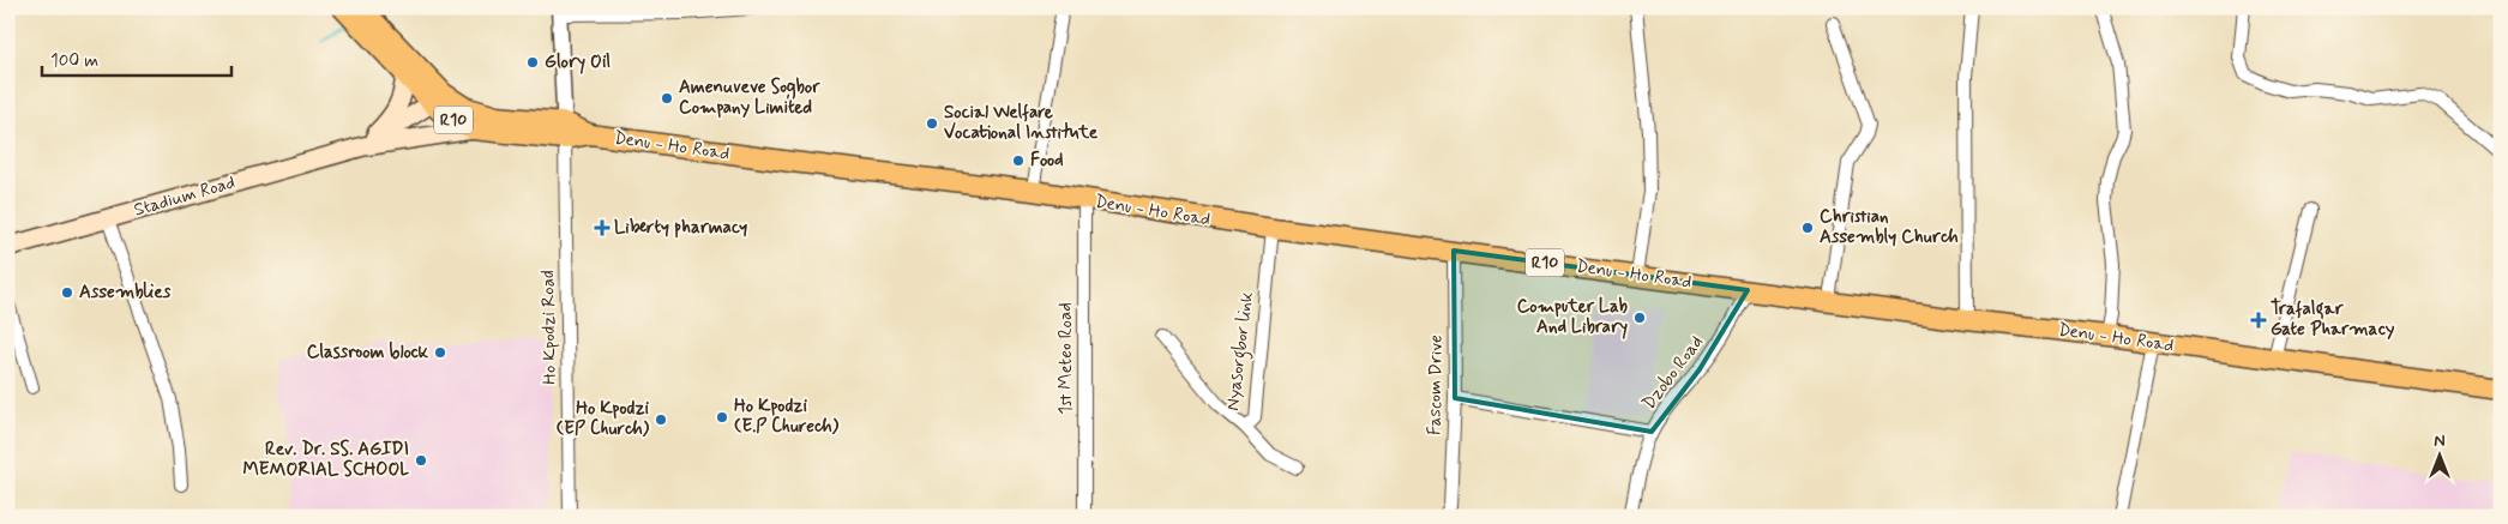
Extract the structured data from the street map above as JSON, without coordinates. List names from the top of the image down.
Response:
{
  "streets": {
    "main road": ["R10", "Denu - Ho Road", "Stadium Road"],
    "street": [
      "Ho Kpodzi Road",
      "Nyasorgbor link",
      "1st Meteo Road",
      "Dzobo Road",
      "Fascom Drive"
    ]
  },
  "crossings": [
    ["Denu - Ho Road", "Stadium Road"],
    ["Denu - Ho Road", "Ho Kpodzi Road"],
    ["Denu - Ho Road", "Nyasorgbor link"],
    ["Denu - Ho Road", "1st Meteo Road"],
    ["Denu - Ho Road", "Dzobo Road"],
    ["Denu - Ho Road", "Fascom Drive"]
  ],
  "places": {
    "other": [
      "Glory Oil",
      "Amenuveve Sogbor Company Limited",
      "Social Welfare Vocational Institute",
      "Food",
      "Christian Assembly Church",
      "Assemblies",
      "Computer Lab And Library",
      "Classroom block",
      "Ho Kpodzi (E.P Churech)",
      "Ho Kpodzi (EP Church)",
      "Rev. Dr. SS. AGIDI MEMORIAL SCHOOL"
    ],
    "health": ["Liberty pharmacy", "Trafalgar Gate Pharmacy"]
  },
  "scale_bar": "100 m",
  "north": "top"
}
